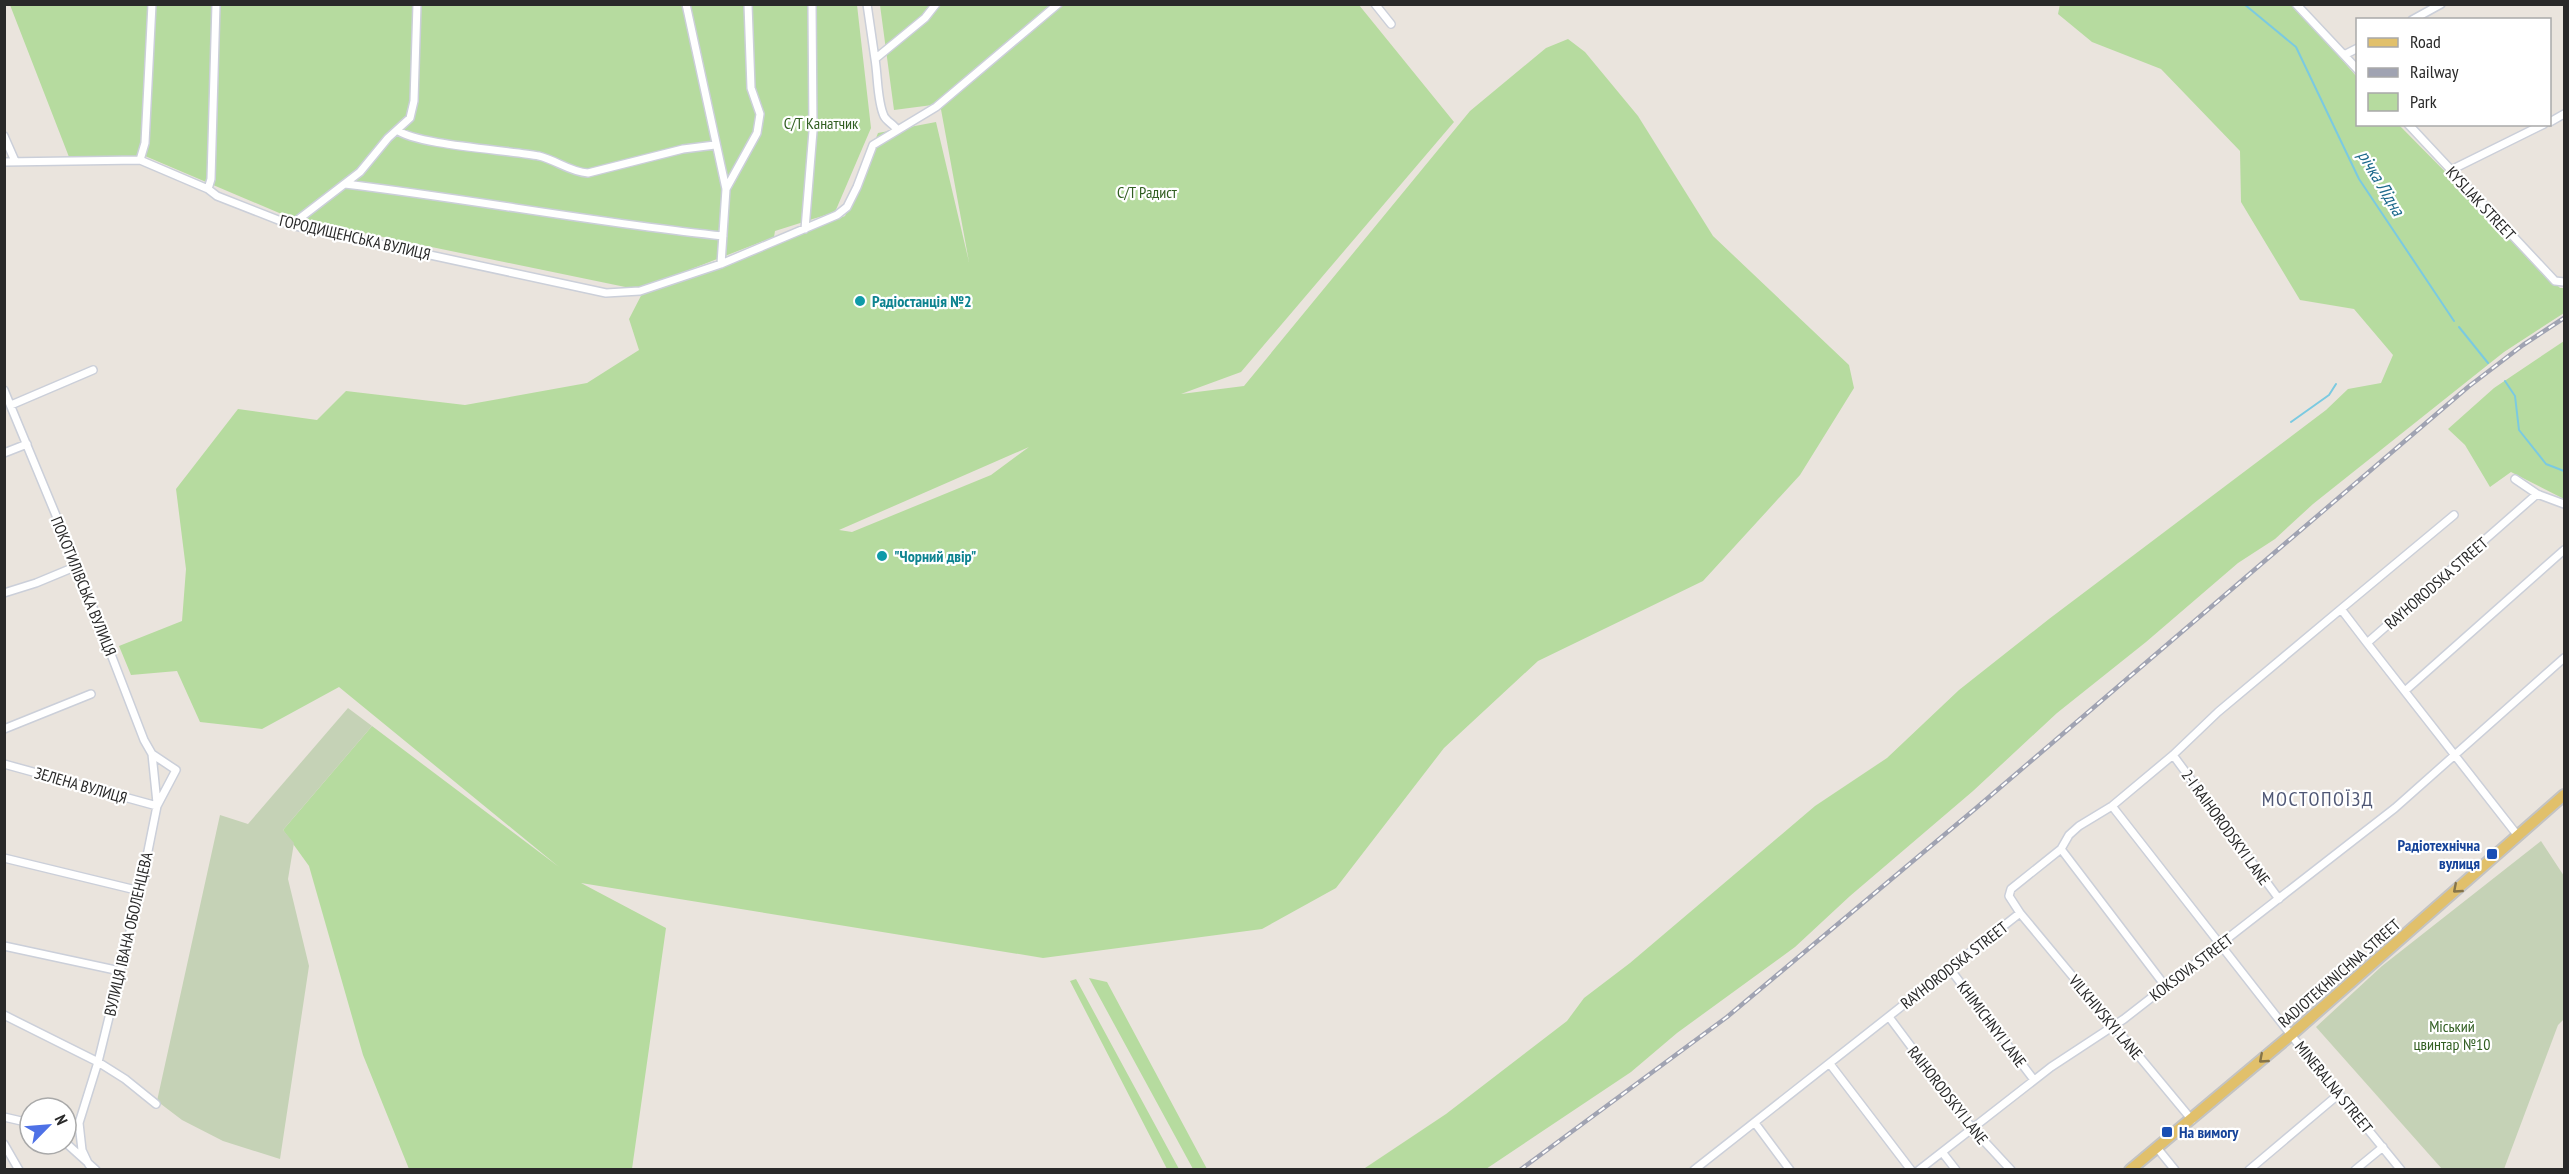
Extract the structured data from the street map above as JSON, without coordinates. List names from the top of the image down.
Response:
{
  "streets": {
    "main road": ["RADIOTEKHNICHNA STREET"],
    "street": [
      "KYSLIAK STREET",
      "ГОРОДИЩЕНСЬКА ВУЛИЦЯ",
      "RAYHORODSKA STREET",
      "ПОКОТИЛІВСЬКА ВУЛИЦЯ",
      "ЗЕЛЕНА ВУЛИЦЯ",
      "2-I RAIHORODSKYI LANE",
      "ВУЛИЦЯ ІВАНА ОБОЛЕНЦЕВА",
      "KOKSOVA STREET",
      "VILKHIVSKYI LANE",
      "KHIMICHNYI LANE",
      "MINERALNA STREET",
      "RAIHORODSKYI LANE"
    ]
  },
  "crossings": [
    ["RAYHORODSKA STREET", "2-I RAIHORODSKYI LANE"],
    ["RAYHORODSKA STREET", "VILKHIVSKYI LANE"],
    ["RAYHORODSKA STREET", "KHIMICHNYI LANE"],
    ["RAYHORODSKA STREET", "MINERALNA STREET"],
    ["RAYHORODSKA STREET", "RAIHORODSKYI LANE"],
    ["ЗЕЛЕНА ВУЛИЦЯ", "ВУЛИЦЯ ІВАНА ОБОЛЕНЦЕВА"],
    ["2-I RAIHORODSKYI LANE", "KOKSOVA STREET"],
    ["KOKSOVA STREET", "VILKHIVSKYI LANE"],
    ["KOKSOVA STREET", "KHIMICHNYI LANE"],
    ["KOKSOVA STREET", "MINERALNA STREET"],
    ["KOKSOVA STREET", "RAIHORODSKYI LANE"],
    ["RADIOTEKHNICHNA STREET", "VILKHIVSKYI LANE"],
    ["RADIOTEKHNICHNA STREET", "MINERALNA STREET"]
  ],
  "one_way": ["RADIOTEKHNICHNA STREET"],
  "districts": ["МОСТОПОЇЗД"],
  "water": ["річка Лідна"],
  "parks": ["С/Т Канатчик", "С/Т Радист", "Міський цвинтар №10"],
  "places": {
    "other": ["Радiостанцiя №2", "\"Чорний двір\""],
    "transit": ["Радіотехнічна вулиця", "На вимогу"]
  },
  "legend": ["Road", "Railway", "Park"],
  "north": "top right"
}
